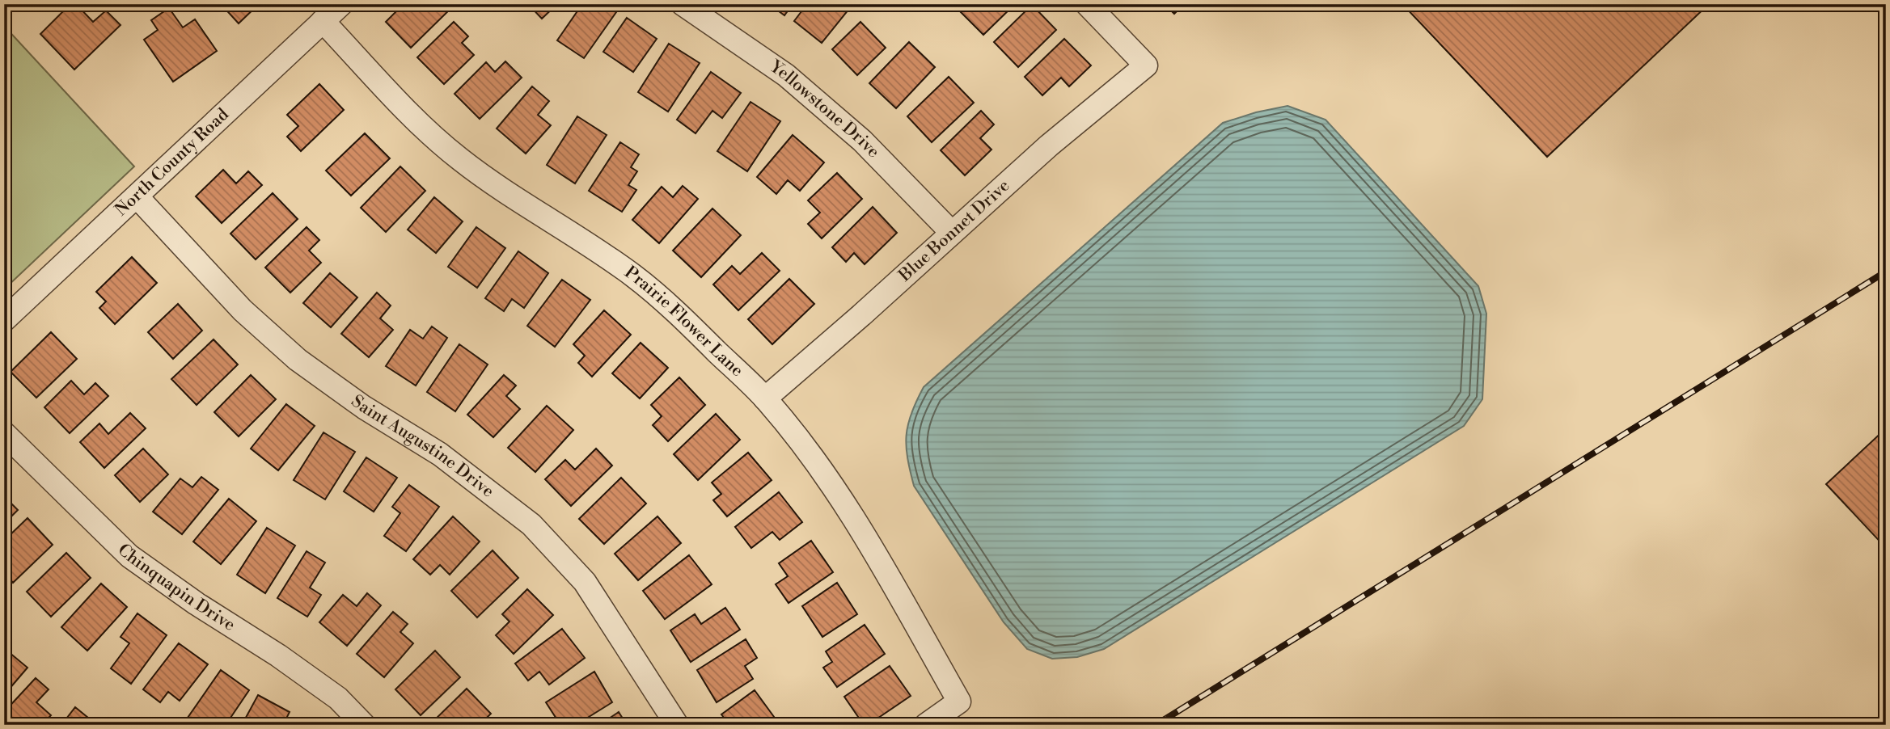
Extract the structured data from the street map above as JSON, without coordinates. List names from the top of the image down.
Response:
{
  "streets": {
    "street": [
      "Yellowstone Drive",
      "North County Road",
      "Blue Bonnet Drive",
      "Prairie Flower Lane",
      "Saint Augustine Drive",
      "Chinquapin Drive"
    ]
  },
  "crossings": [
    ["Yellowstone Drive", "Blue Bonnet Drive"],
    ["North County Road", "Prairie Flower Lane"],
    ["North County Road", "Saint Augustine Drive"],
    ["Blue Bonnet Drive", "Prairie Flower Lane"]
  ]
}
